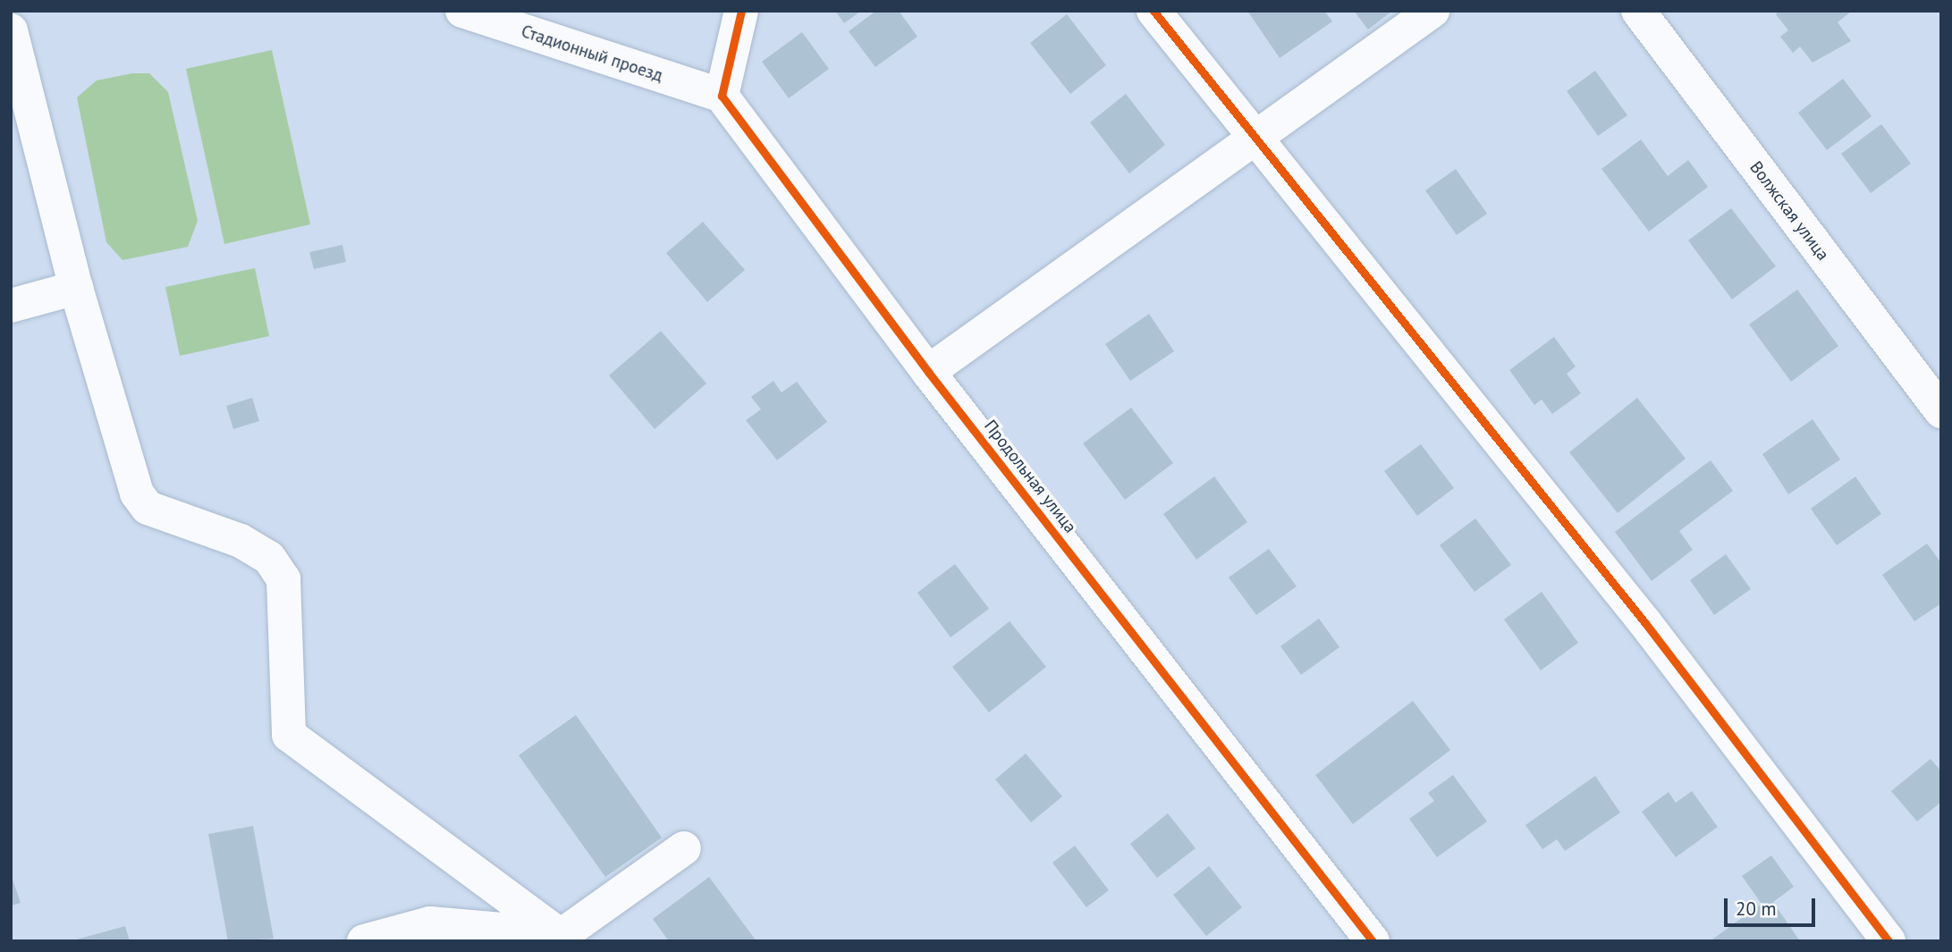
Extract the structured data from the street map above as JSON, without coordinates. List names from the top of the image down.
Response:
{
  "streets": {
    "street": ["Стадионный проезд", "Волжская улица", "Продольная улица"]
  },
  "crossings": [
    ["Стадионный проезд", "Продольная улица"]
  ],
  "scale_bar": "20 m"
}
